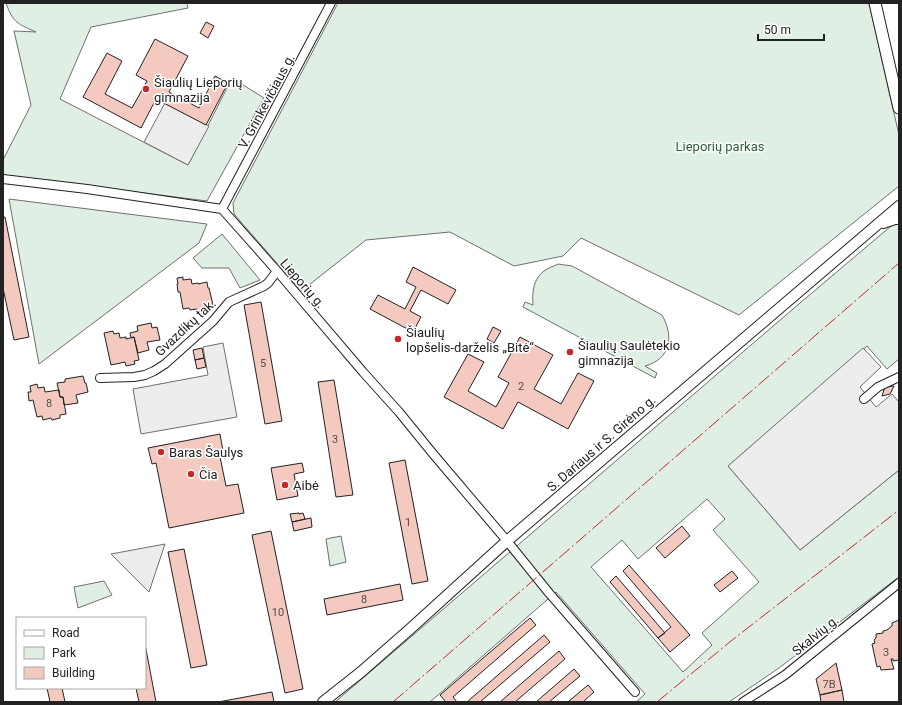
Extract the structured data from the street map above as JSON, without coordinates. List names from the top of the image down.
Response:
{
  "streets": {
    "street": [
      "V. Grinkevičiaus g.",
      "Lieporių g.",
      "Gvazdikų tak.",
      "S. Dariaus ir S. Girėno g.",
      "Skalvių g."
    ]
  },
  "crossings": [
    ["V. Grinkevičiaus g.", "Lieporių g."],
    ["Lieporių g.", "Gvazdikų tak."],
    ["Lieporių g.", "S. Dariaus ir S. Girėno g."]
  ],
  "parks": ["Lieporių parkas"],
  "places": [
    "Šiaulių Lieporių gimnazija",
    "Šiaulių lopšelis-darželis „Bitė“",
    "Šiaulių Saulėtekio gimnazija",
    "Baras Šaulys",
    "Čia",
    "Aibė"
  ],
  "house_numbers": [
    "5",
    "2",
    "8",
    "3",
    "1",
    "8",
    "10",
    "3",
    "7B"
  ],
  "legend": ["Road", "Park", "Building"],
  "scale_bar": "50 m"
}
